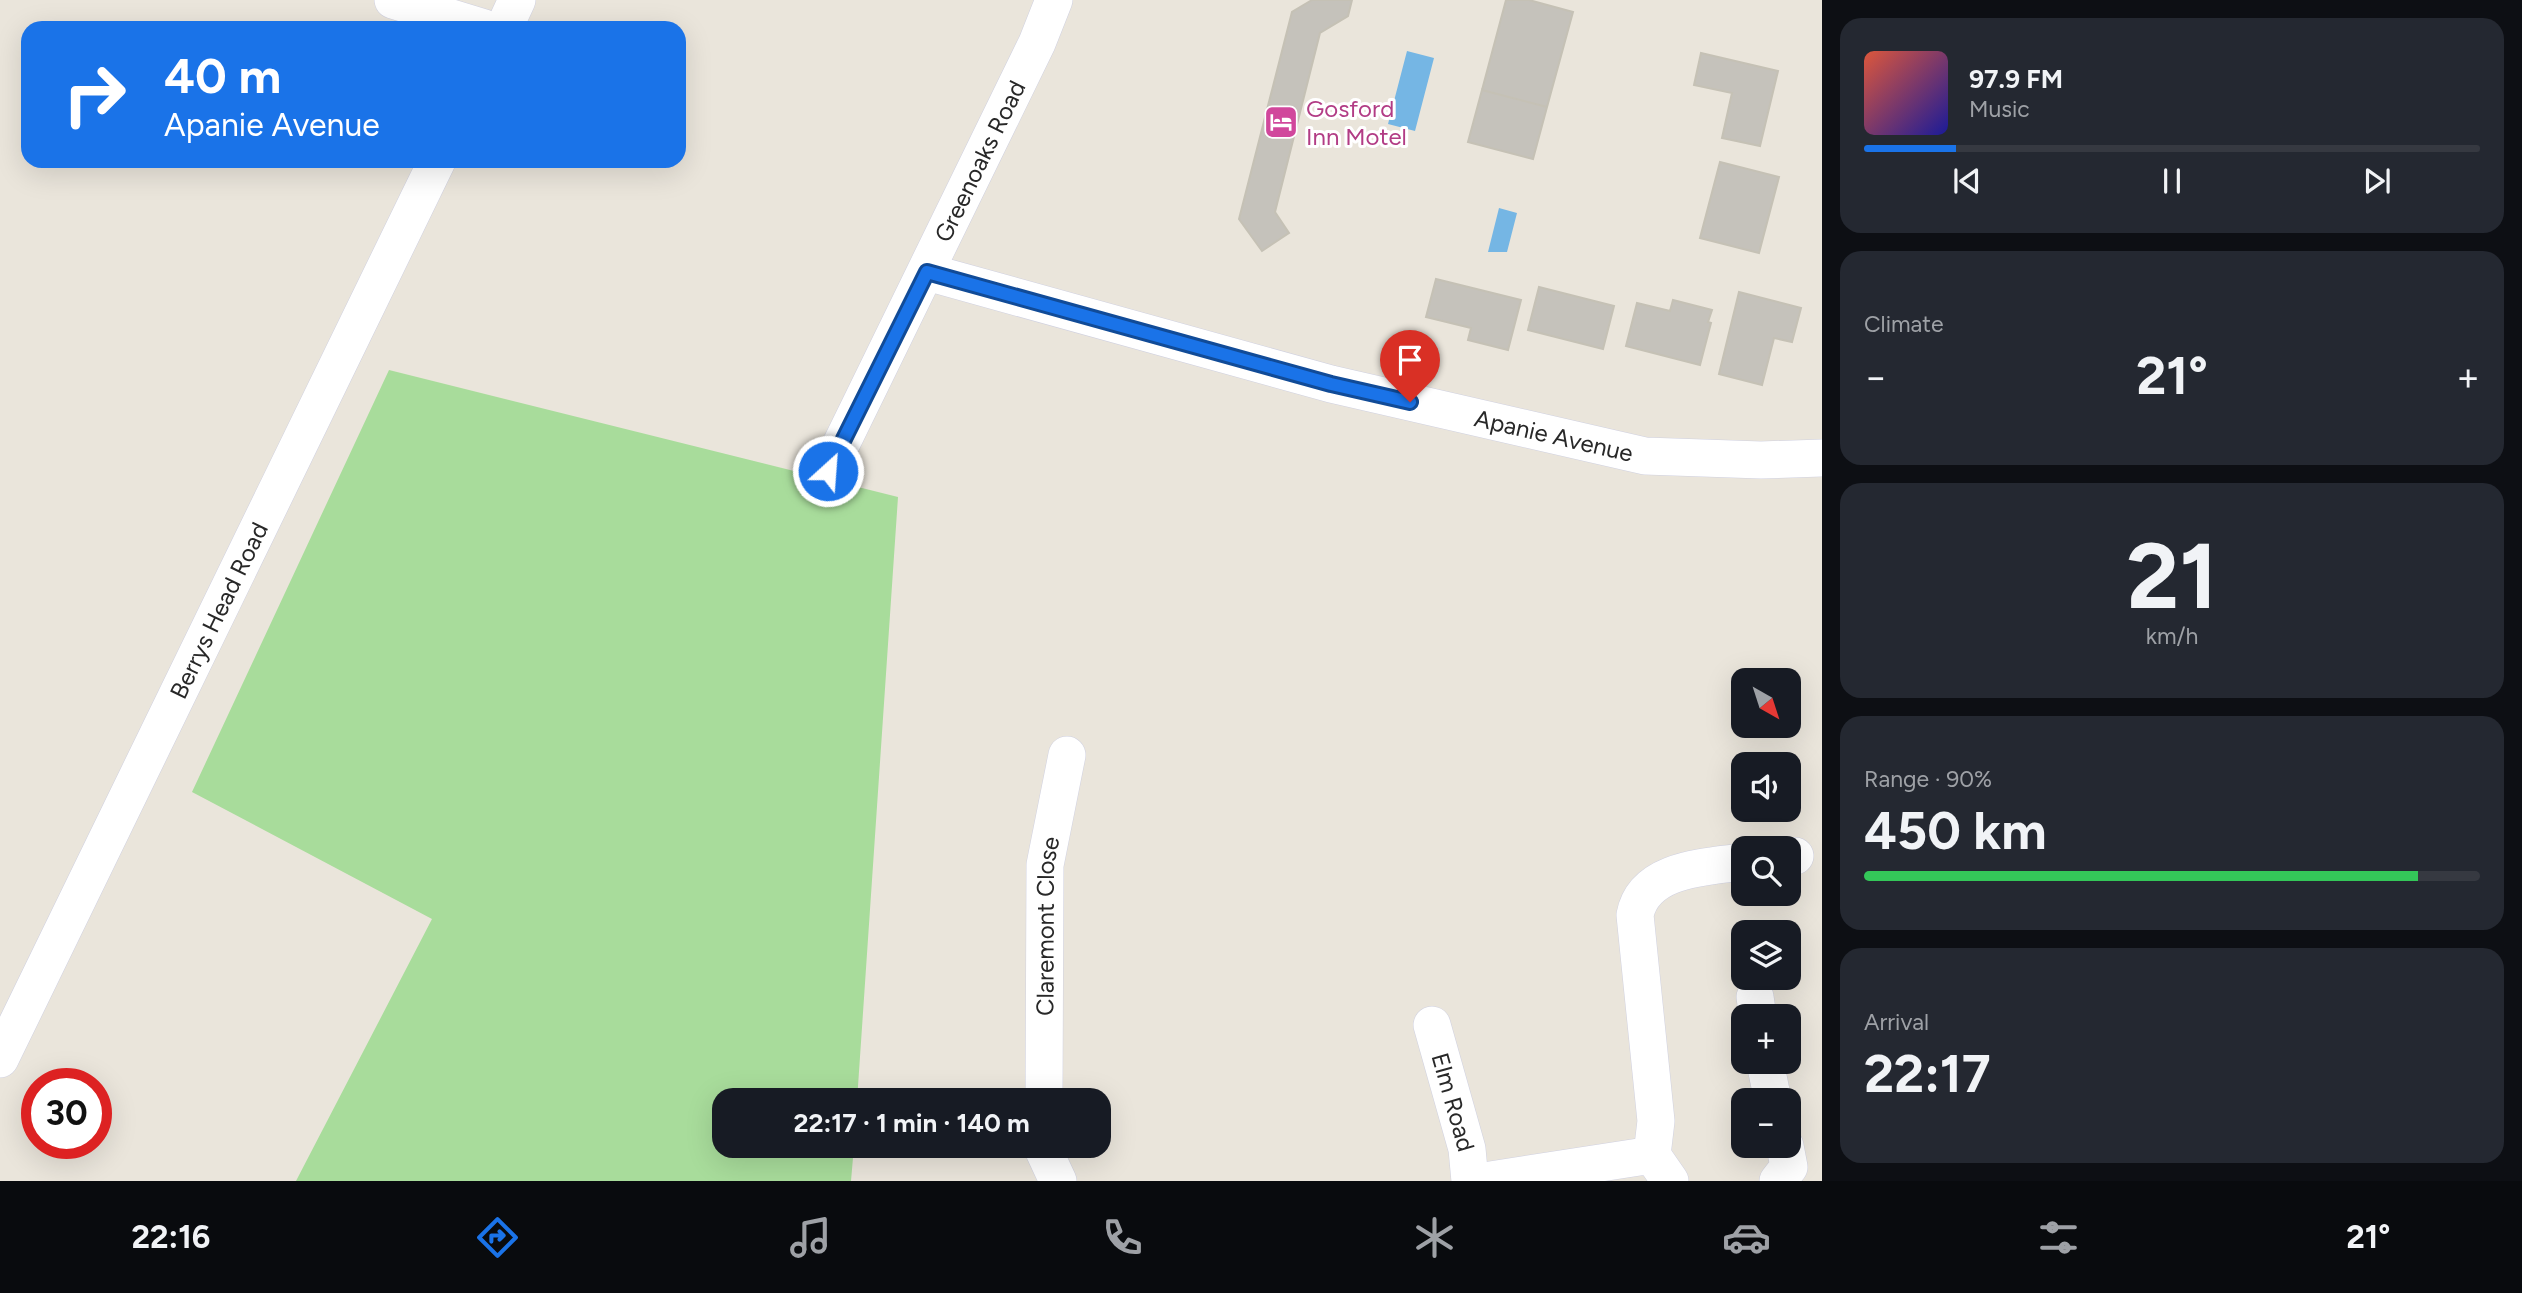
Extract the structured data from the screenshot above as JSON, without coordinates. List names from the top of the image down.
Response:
{
  "streets": {
    "street": [
      "Greenoaks Road",
      "Apanie Avenue",
      "Berrys Head Road",
      "Claremont Close",
      "Elm Road"
    ]
  },
  "crossings": [
    ["Greenoaks Road", "Apanie Avenue"]
  ],
  "places": {
    "hotel": ["Gosford Inn Motel"]
  },
  "north": "bottom right",
  "page": {
    "turn": ["40 m", "Apanie Avenue"],
    "song": ["97.9 FM", "Music"],
    "tile": [
      "Climate",
      ["21", "km/h"],
      ["Range · 90%", "450 km"],
      ["Arrival", "22:17"]
    ],
    "heat": ["−", "21°", "+"],
    "map_buttons": ["+", "−"],
    "limit": "30",
    "trip": "22:17 · 1 min · 140 m",
    "tabs": ["22:16", "21°"]
  }
}
